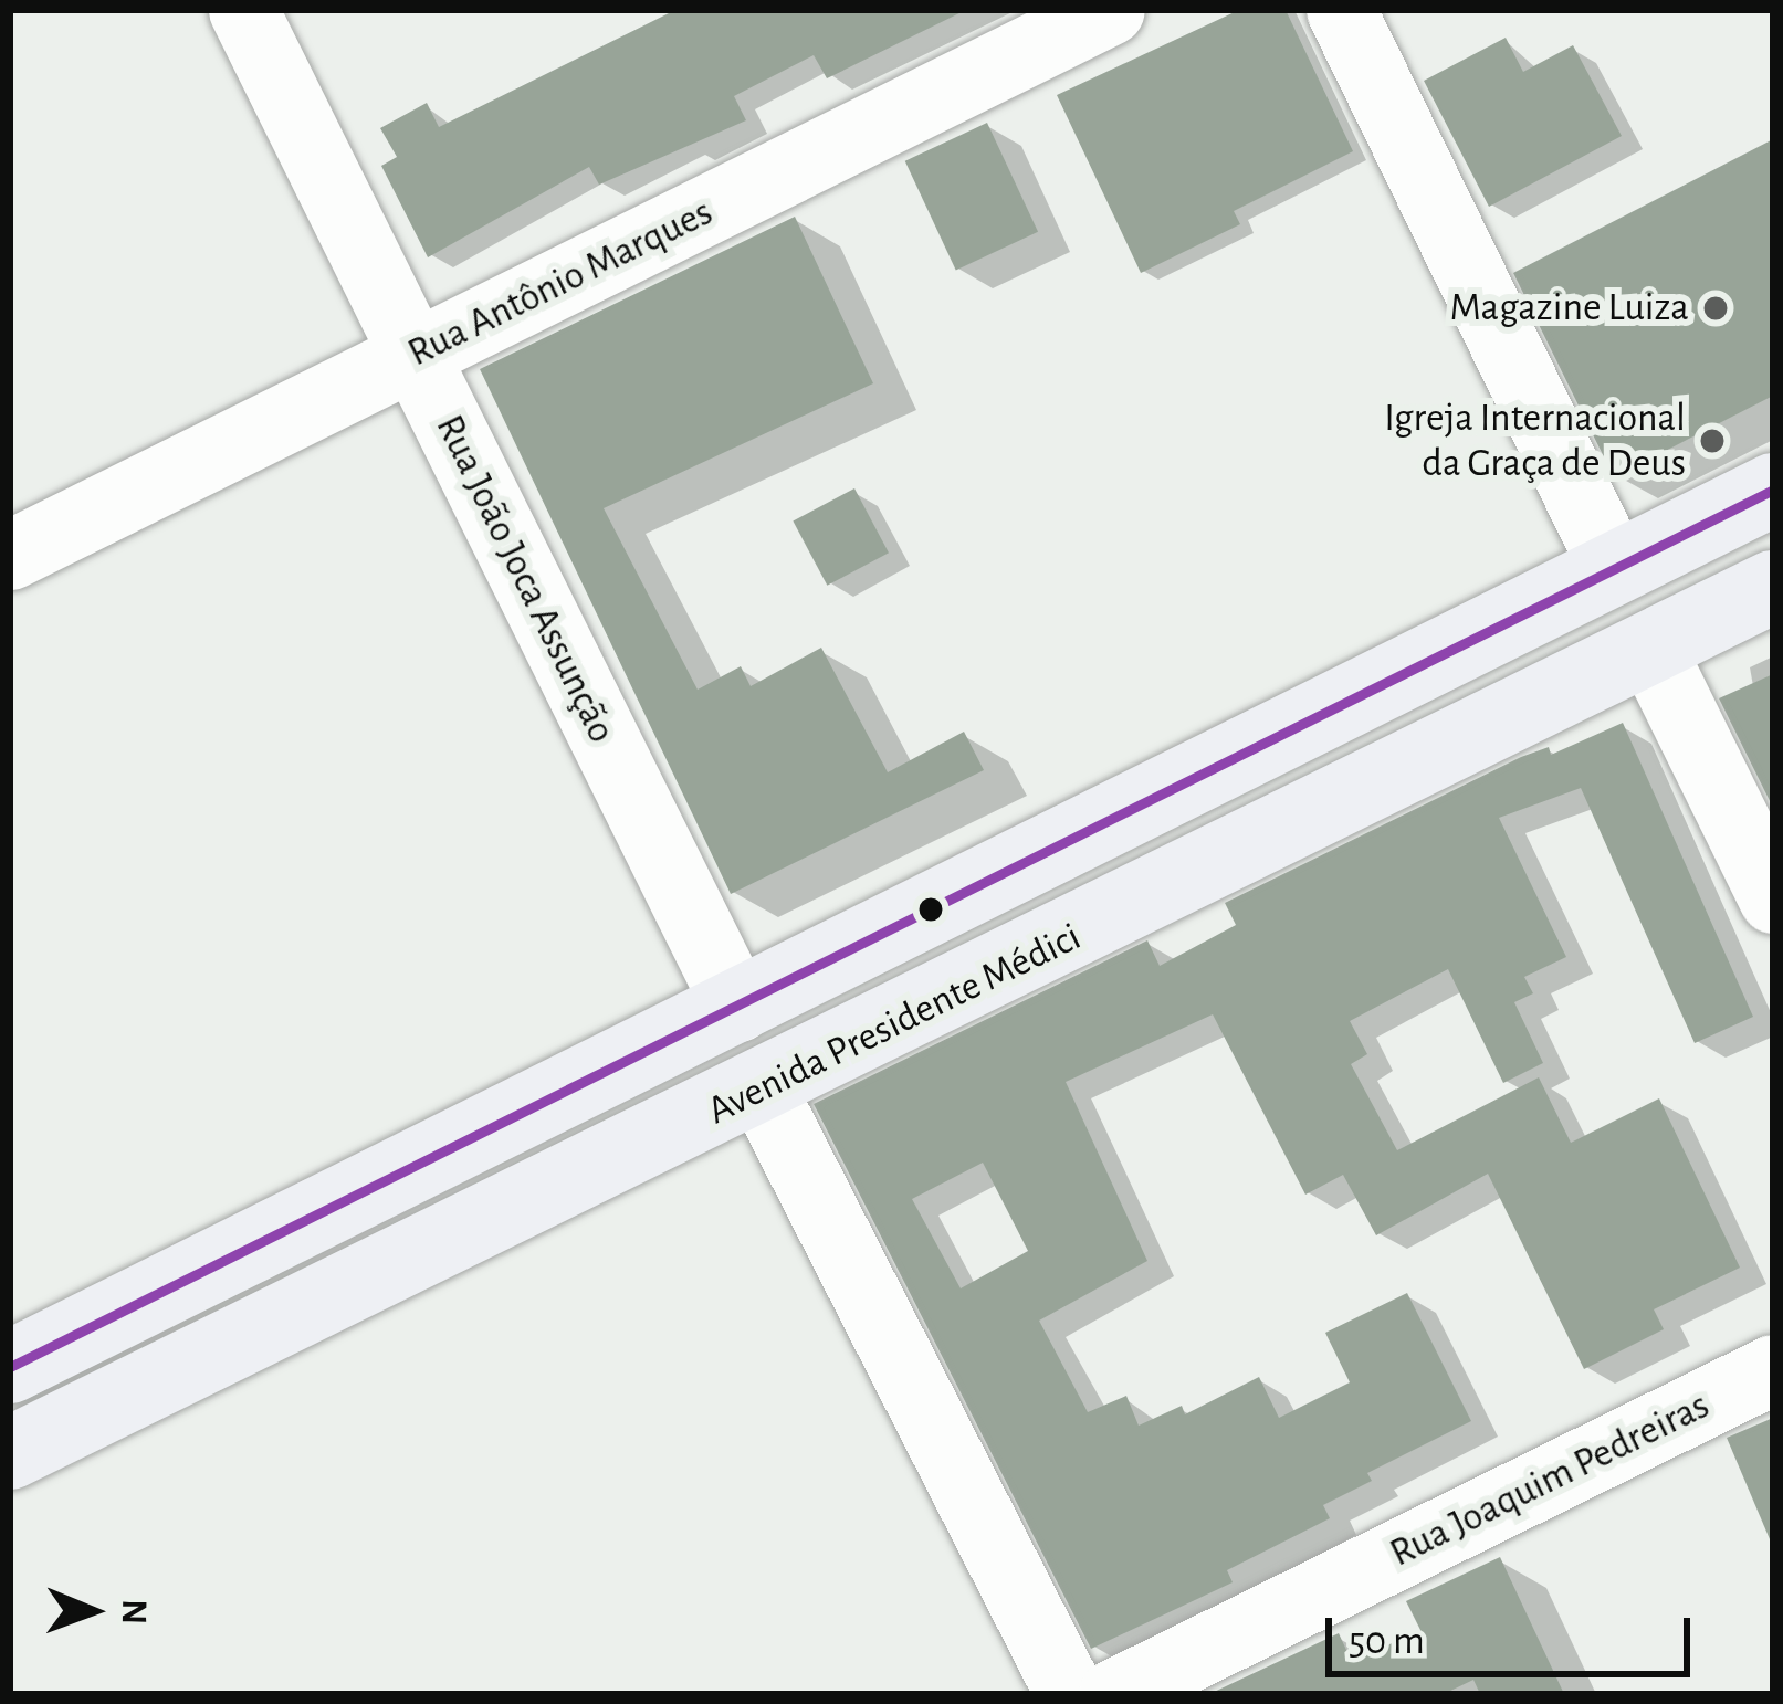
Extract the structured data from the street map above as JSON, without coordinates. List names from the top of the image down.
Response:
{
  "streets": {
    "main road": ["Avenida Presidente Médici"],
    "street": ["Rua Antônio Marques", "Rua João Joca Assunção", "Rua Joaquim Pedreiras"]
  },
  "crossings": [
    ["Rua Antônio Marques", "Rua João Joca Assunção"]
  ],
  "places": ["Magazine Luiza", "Igreja Internacional da Graça de Deus"],
  "scale_bar": "50 m",
  "north": "right"
}
